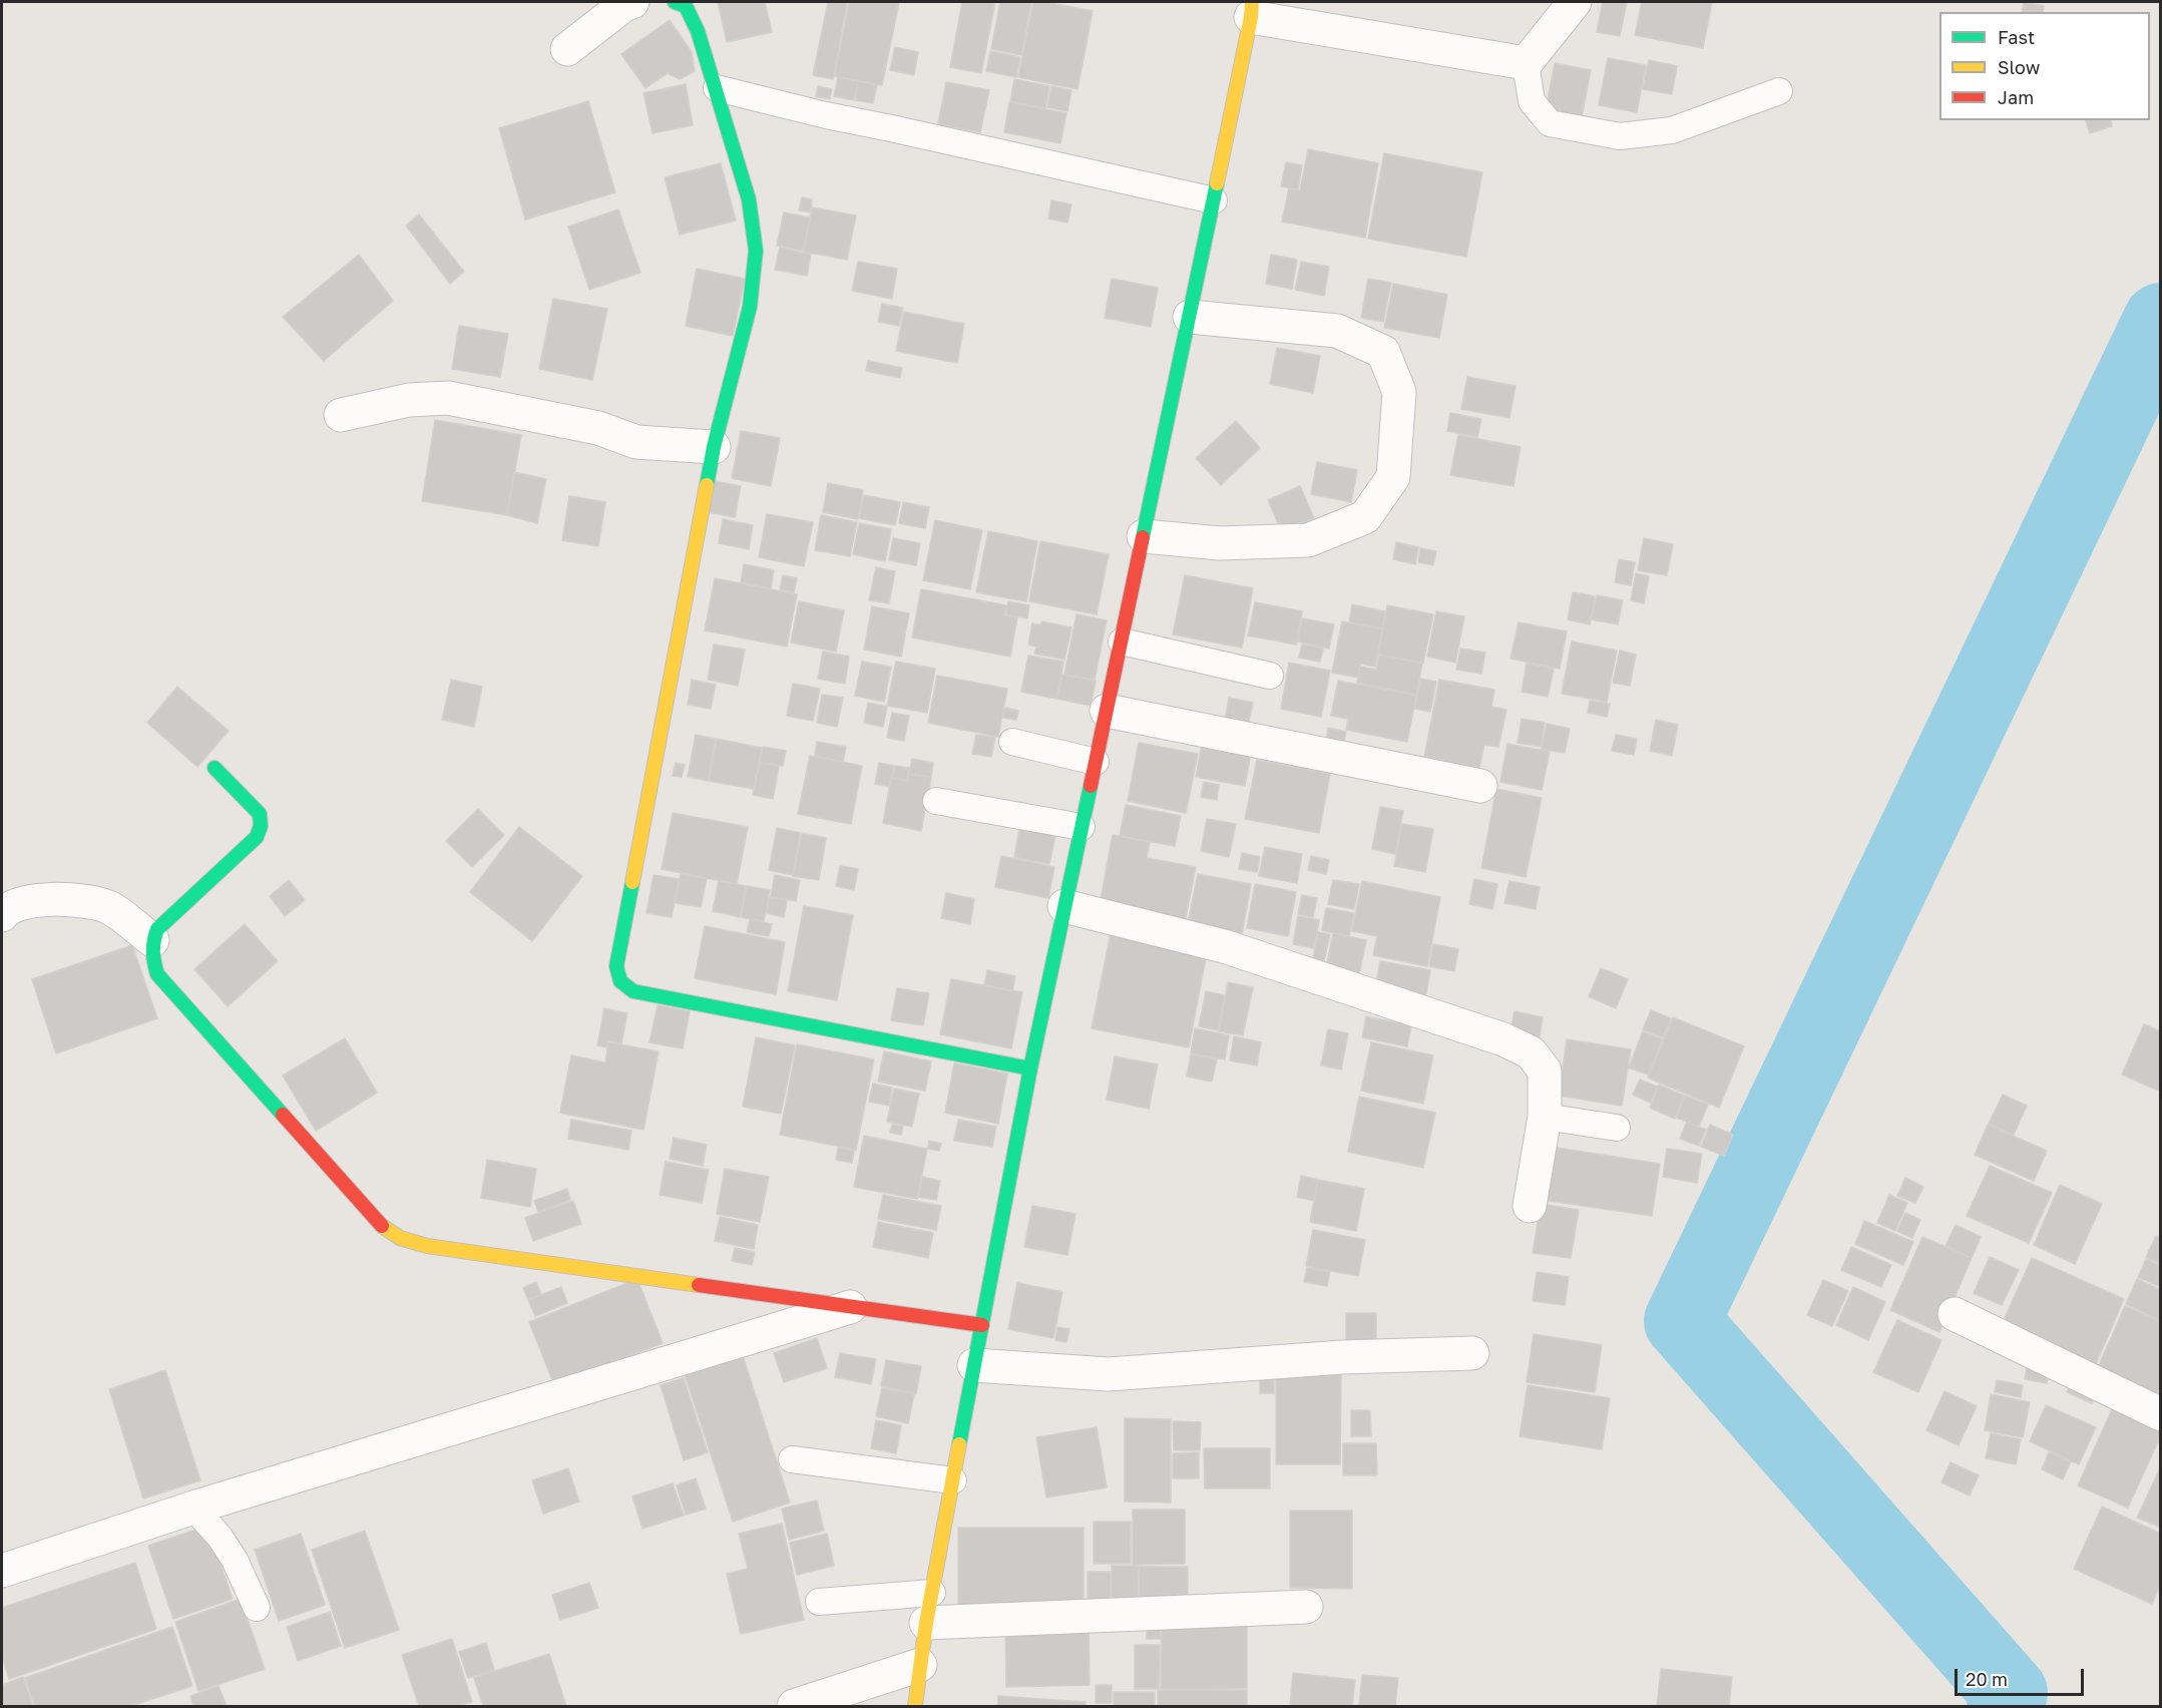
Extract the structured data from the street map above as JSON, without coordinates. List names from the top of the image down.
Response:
{
  "legend": ["Fast", "Slow", "Jam"],
  "scale_bar": "20 m"
}
